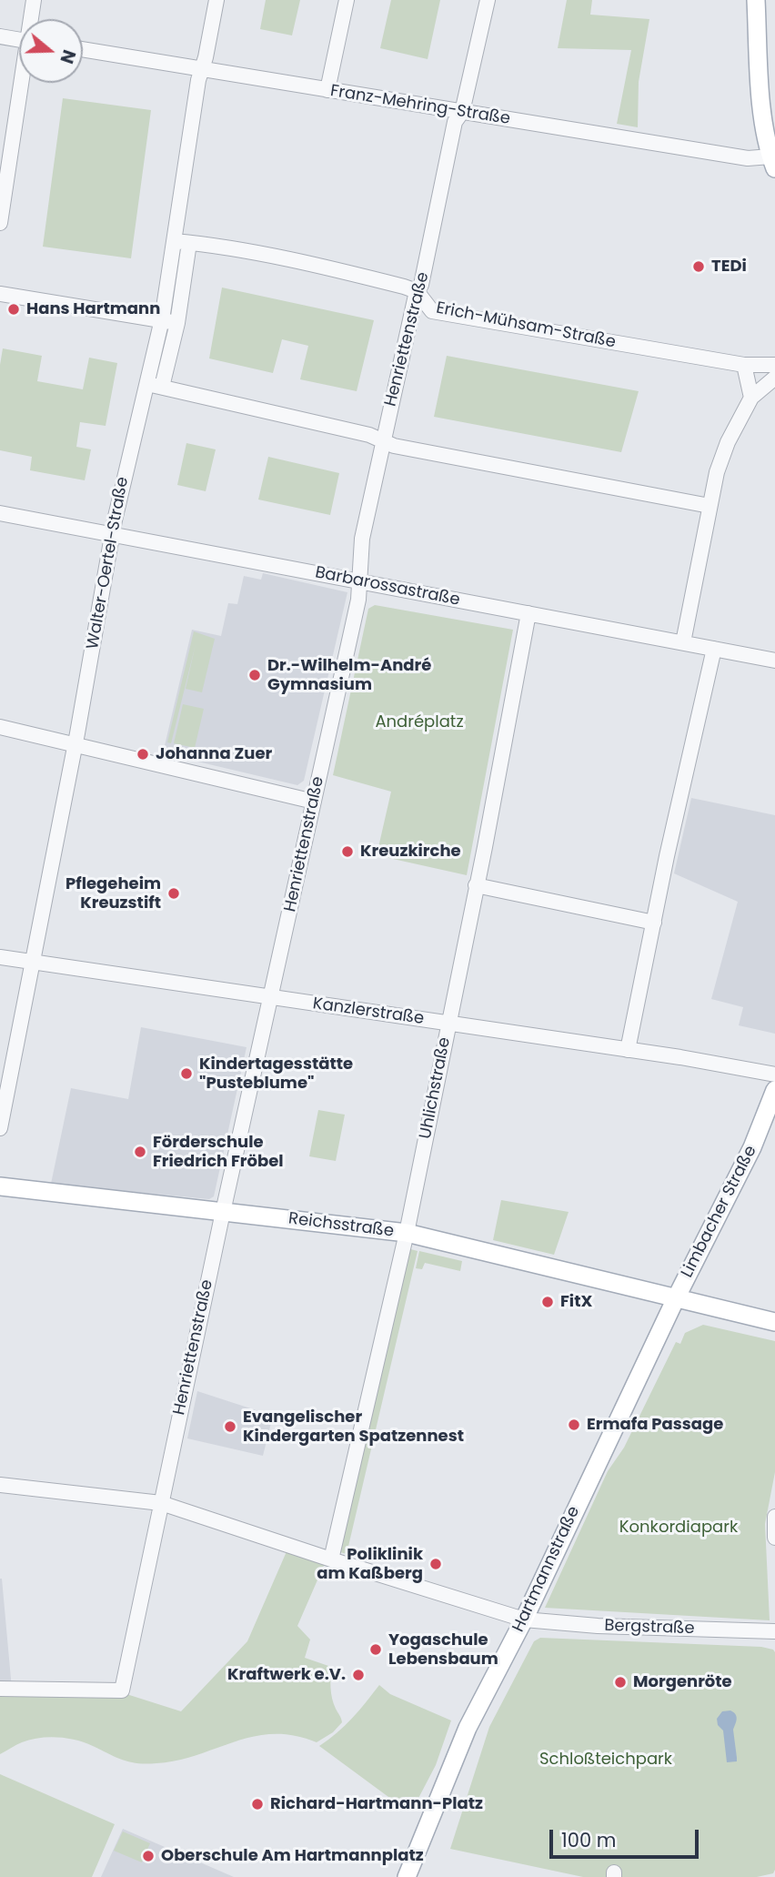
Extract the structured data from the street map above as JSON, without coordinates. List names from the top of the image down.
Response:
{
  "streets": {
    "main road": ["Limbacher Straße", "Reichsstraße", "Hartmannstraße"],
    "street": [
      "Franz-Mehring-Straße",
      "Erich-Mühsam-Straße",
      "Henriettenstraße",
      "Walter-Oertel-Straße",
      "Barbarossastraße",
      "Kanzlerstraße",
      "Uhlichstraße",
      "Bergstraße"
    ]
  },
  "crossings": [
    ["Franz-Mehring-Straße", "Henriettenstraße"],
    ["Franz-Mehring-Straße", "Walter-Oertel-Straße"],
    ["Erich-Mühsam-Straße", "Henriettenstraße"],
    ["Erich-Mühsam-Straße", "Walter-Oertel-Straße"],
    ["Henriettenstraße", "Barbarossastraße"],
    ["Henriettenstraße", "Kanzlerstraße"],
    ["Henriettenstraße", "Reichsstraße"],
    ["Henriettenstraße", "Bergstraße"],
    ["Walter-Oertel-Straße", "Barbarossastraße"],
    ["Walter-Oertel-Straße", "Kanzlerstraße"],
    ["Barbarossastraße", "Uhlichstraße"],
    ["Kanzlerstraße", "Uhlichstraße"],
    ["Uhlichstraße", "Reichsstraße"],
    ["Uhlichstraße", "Bergstraße"],
    ["Limbacher Straße", "Reichsstraße"],
    ["Limbacher Straße", "Hartmannstraße"],
    ["Reichsstraße", "Hartmannstraße"],
    ["Hartmannstraße", "Bergstraße"]
  ],
  "parks": ["Andréplatz", "Konkordiapark", "Schloßteichpark"],
  "places": [
    "TEDi",
    "Hans Hartmann",
    "Dr.-Wilhelm-André Gymnasium",
    "Johanna Zuer",
    "Kreuzkirche",
    "Pflegeheim Kreuzstift",
    "Kindertagesstätte \"Pusteblume\"",
    "Förderschule Friedrich Fröbel",
    "FitX",
    "Ermafa Passage",
    "Evangelischer Kindergarten Spatzennest",
    "Poliklinik am Kaßberg",
    "Yogaschule Lebensbaum",
    "Kraftwerk e.V.",
    "Morgenröte",
    "Richard-Hartmann-Platz",
    "Oberschule Am Hartmannplatz"
  ],
  "scale_bar": "100 m",
  "north": "right"
}
